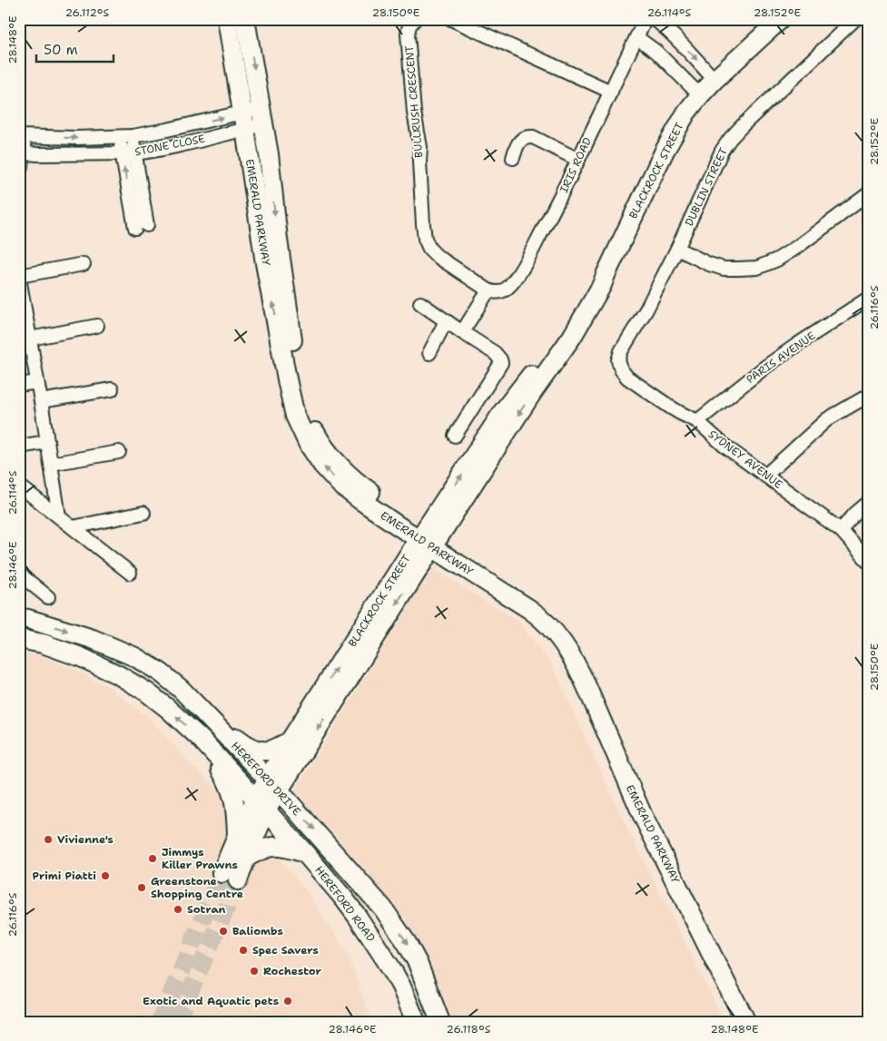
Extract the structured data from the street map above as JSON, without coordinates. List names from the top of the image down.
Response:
{
  "streets": {
    "street": [
      "BULLRUSH CRESCENT",
      "STONE CLOSE",
      "IRIS ROAD",
      "BLACKROCK STREET",
      "DUBLIN STREET",
      "EMERALD PARKWAY",
      "PARIS AVENUE",
      "SYDNEY AVENUE",
      "HEREFORD DRIVE",
      "HEREFORD ROAD"
    ]
  },
  "crossings": [
    ["BULLRUSH CRESCENT", "IRIS ROAD"],
    ["STONE CLOSE", "EMERALD PARKWAY"],
    ["BLACKROCK STREET", "EMERALD PARKWAY"],
    ["BLACKROCK STREET", "HEREFORD DRIVE"],
    ["BLACKROCK STREET", "HEREFORD ROAD"],
    ["DUBLIN STREET", "SYDNEY AVENUE"],
    ["PARIS AVENUE", "SYDNEY AVENUE"],
    ["HEREFORD DRIVE", "HEREFORD ROAD"]
  ],
  "places": [
    "Vivienne's",
    "Jimmys Killer Prawns",
    "Primi Piatti",
    "Greenstone Shopping Centre",
    "Sotran",
    "Baliombs",
    "Spec Savers",
    "Rochestor",
    "Exotic and Aquatic pets"
  ],
  "scale_bar": "50 m",
  "coordinates": [
    "26.112°S",
    "28.150°E",
    "26.114°S",
    "28.152°E",
    "28.148°E",
    "26.116°S",
    "28.146°E",
    "26.118°S"
  ]
}
